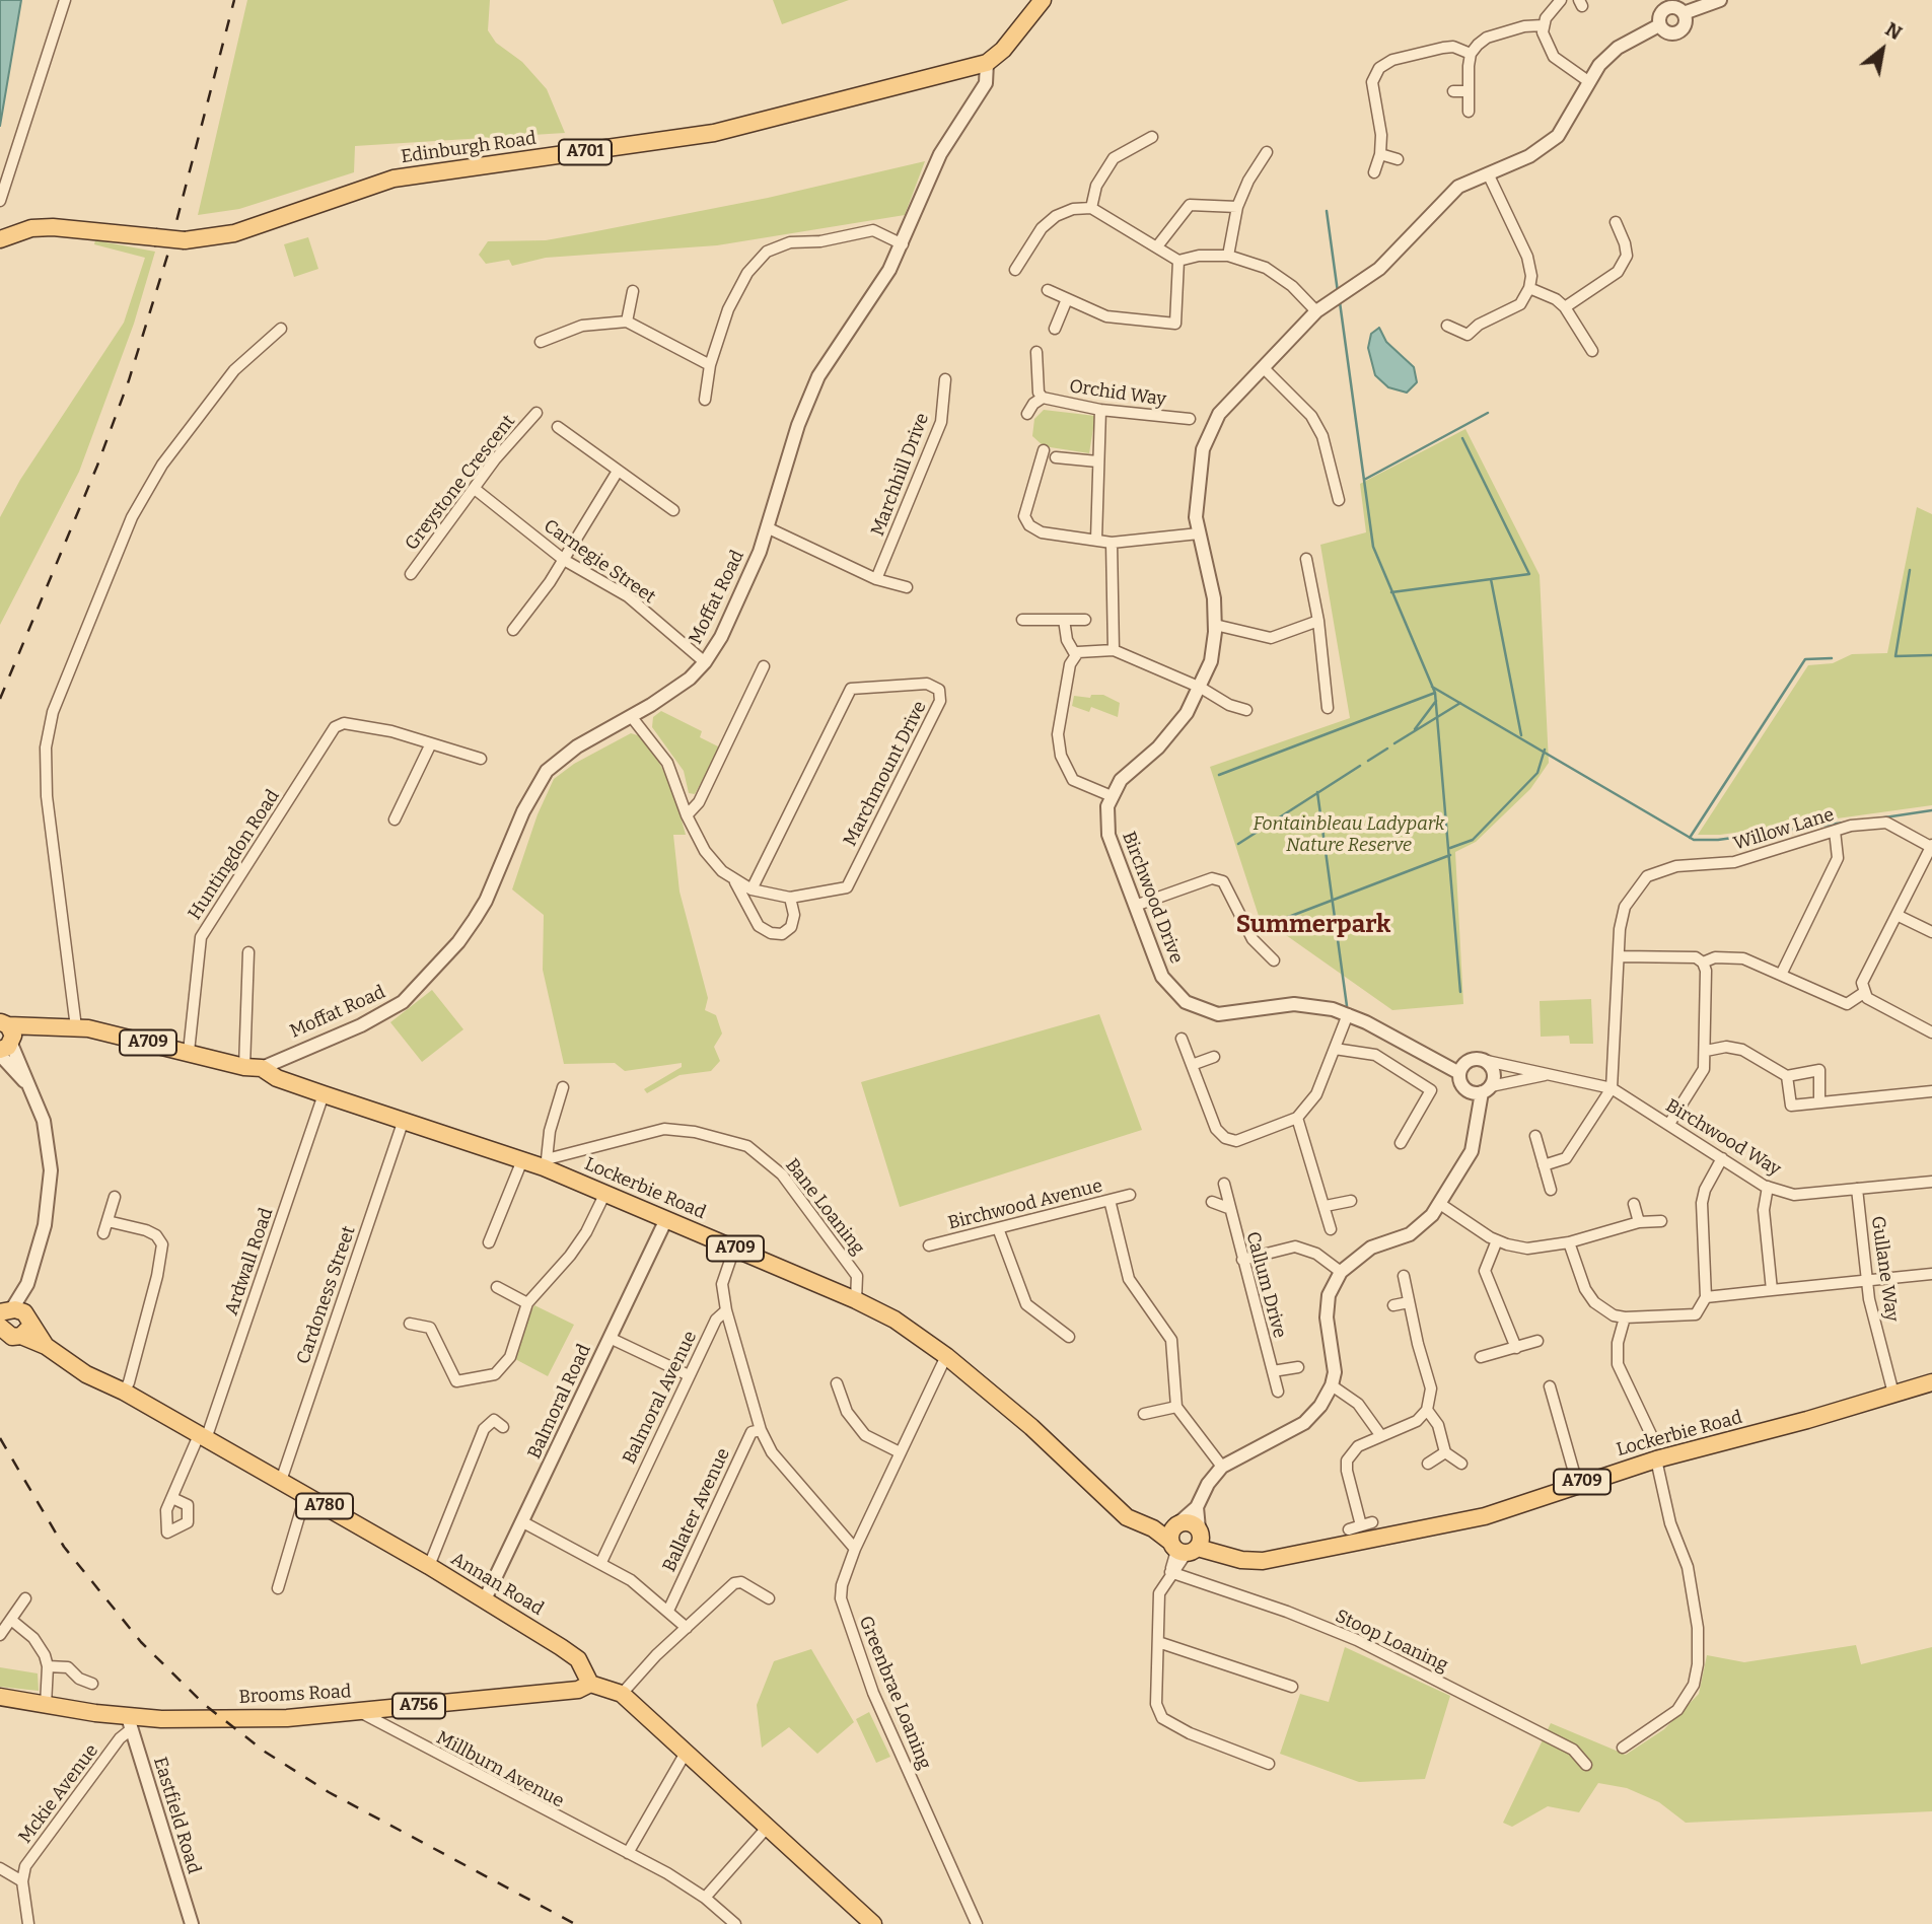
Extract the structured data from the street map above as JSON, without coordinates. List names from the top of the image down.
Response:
{
  "streets": {
    "main road": [
      "Edinburgh Road",
      "A701",
      "A709",
      "Lockerbie Road",
      "A780",
      "Annan Road",
      "Brooms Road",
      "A756"
    ],
    "street": [
      "Orchid Way",
      "Marchhill Drive",
      "Greystone Crescent",
      "Carnegie Street",
      "Moffat Road",
      "Marchmount Drive",
      "Willow Lane",
      "Huntingdon Road",
      "Birchwood Drive",
      "Birchwood Way",
      "Birchwood Avenue",
      "Bane Loaning",
      "Ardwall Road",
      "Gullane Way",
      "Callum Drive",
      "Cardoness Street",
      "Balmoral Avenue",
      "Balmoral Road",
      "Ballater Avenue",
      "Stoop Loaning",
      "Greenbrae Loaning",
      "Millburn Avenue",
      "Mckie Avenue",
      "Eastfield Road"
    ]
  },
  "crossings": [
    ["Edinburgh Road", "Moffat Road"],
    ["Greystone Crescent", "Carnegie Street"],
    ["Carnegie Street", "Moffat Road"],
    ["Moffat Road", "A709"],
    ["Moffat Road", "Lockerbie Road"],
    ["Willow Lane", "Birchwood Way"],
    ["Huntingdon Road", "A709"],
    ["Birchwood Drive", "Birchwood Way"],
    ["A709", "Lockerbie Road"],
    ["Birchwood Way", "Gullane Way"],
    ["Lockerbie Road", "Bane Loaning"],
    ["Lockerbie Road", "Ardwall Road"],
    ["Lockerbie Road", "Gullane Way"],
    ["Lockerbie Road", "Cardoness Street"],
    ["Lockerbie Road", "Balmoral Road"],
    ["Lockerbie Road", "Greenbrae Loaning"],
    ["Ardwall Road", "Annan Road"],
    ["Cardoness Street", "Annan Road"],
    ["Balmoral Road", "Annan Road"],
    ["Annan Road", "Brooms Road"],
    ["Brooms Road", "Millburn Avenue"],
    ["Brooms Road", "Mckie Avenue"],
    ["Brooms Road", "Eastfield Road"],
    ["Mckie Avenue", "Eastfield Road"]
  ],
  "districts": ["Summerpark"],
  "parks": ["Fontainbleau Ladypark Nature Reserve"],
  "north": "top right"
}
